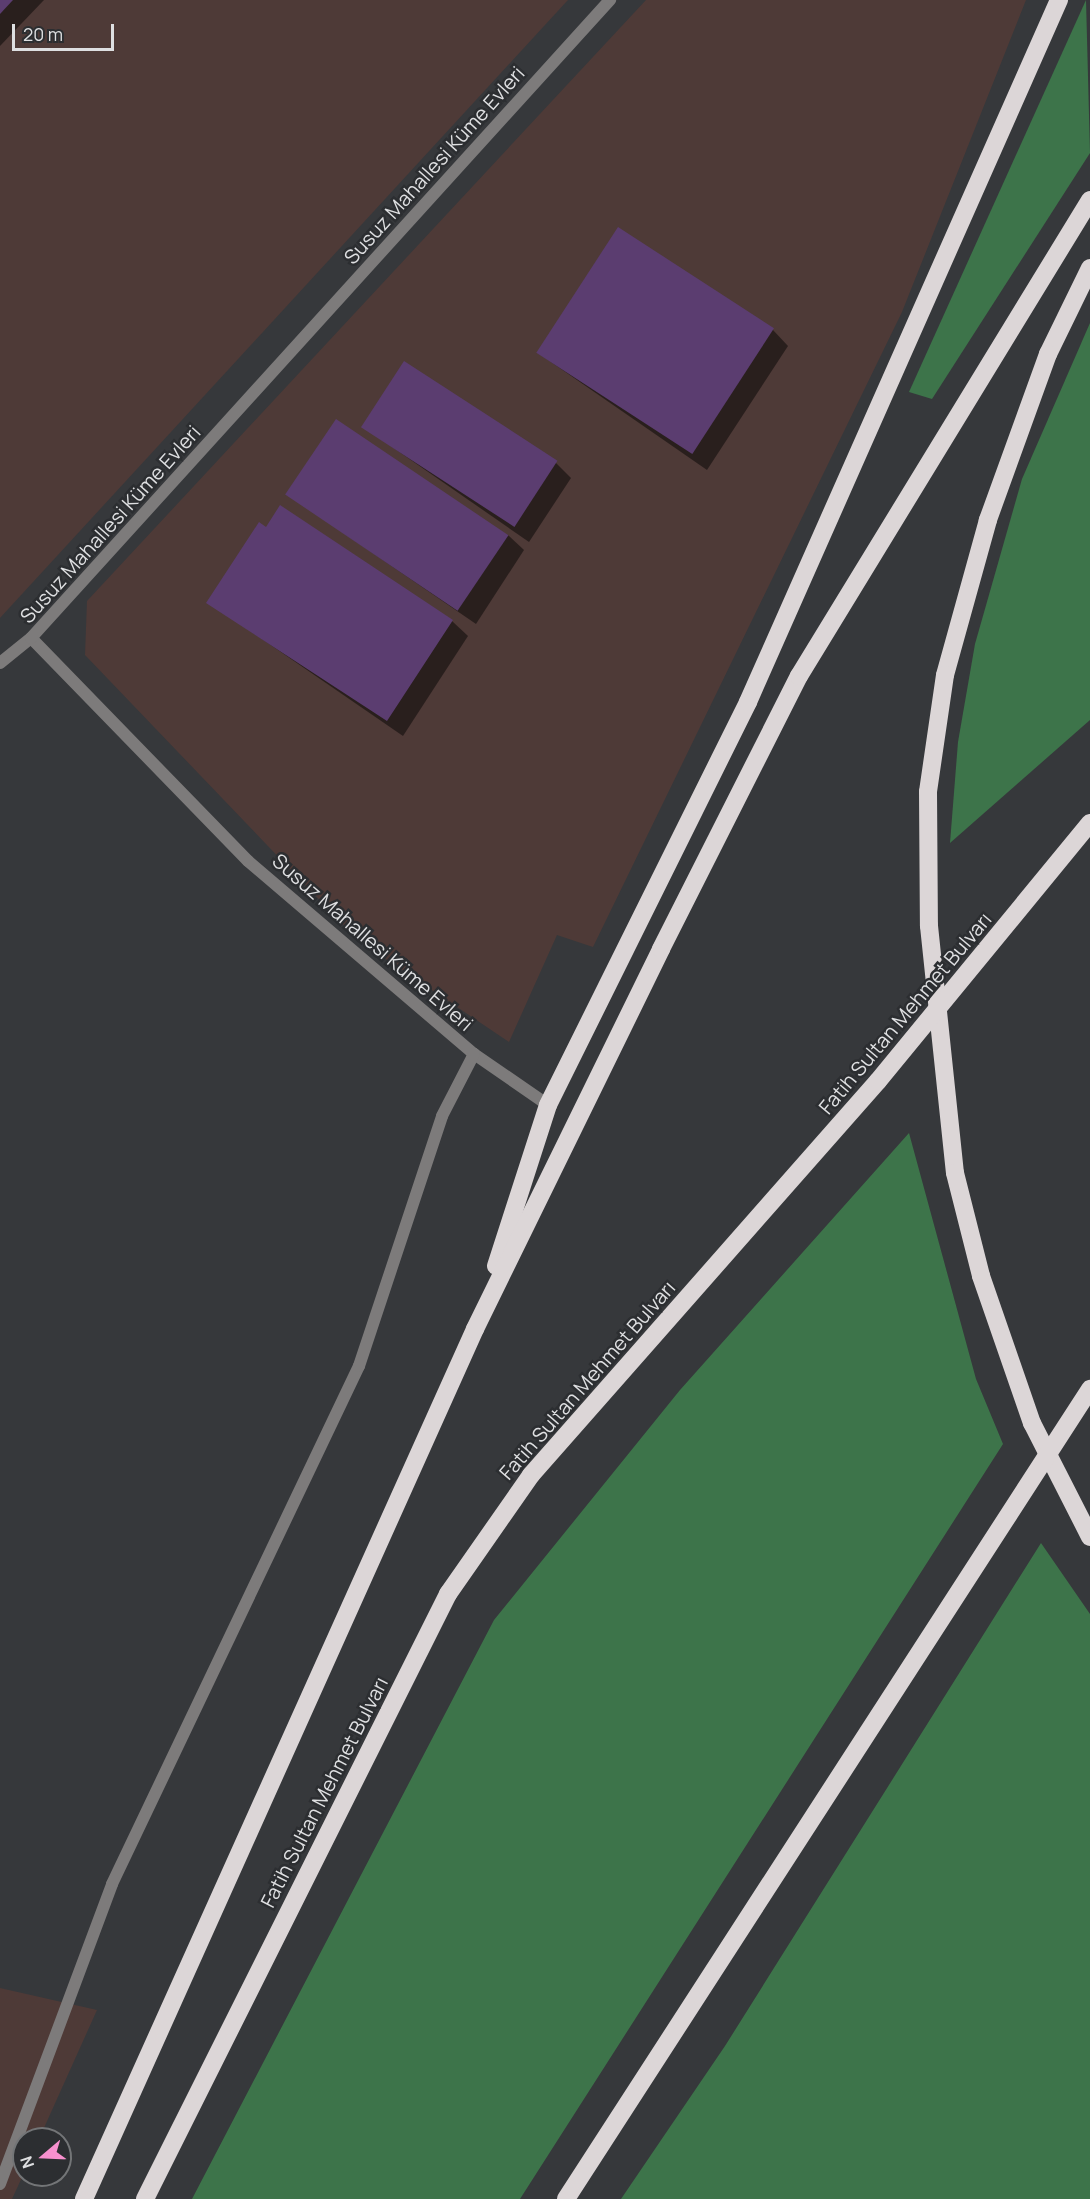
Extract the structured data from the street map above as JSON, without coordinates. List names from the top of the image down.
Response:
{
  "streets": {
    "highway": ["Fatih Sultan Mehmet Bulvarı"],
    "street": ["Susuz Mahallesi Küme Evleri"]
  },
  "scale_bar": "20 m",
  "north": "left"
}
